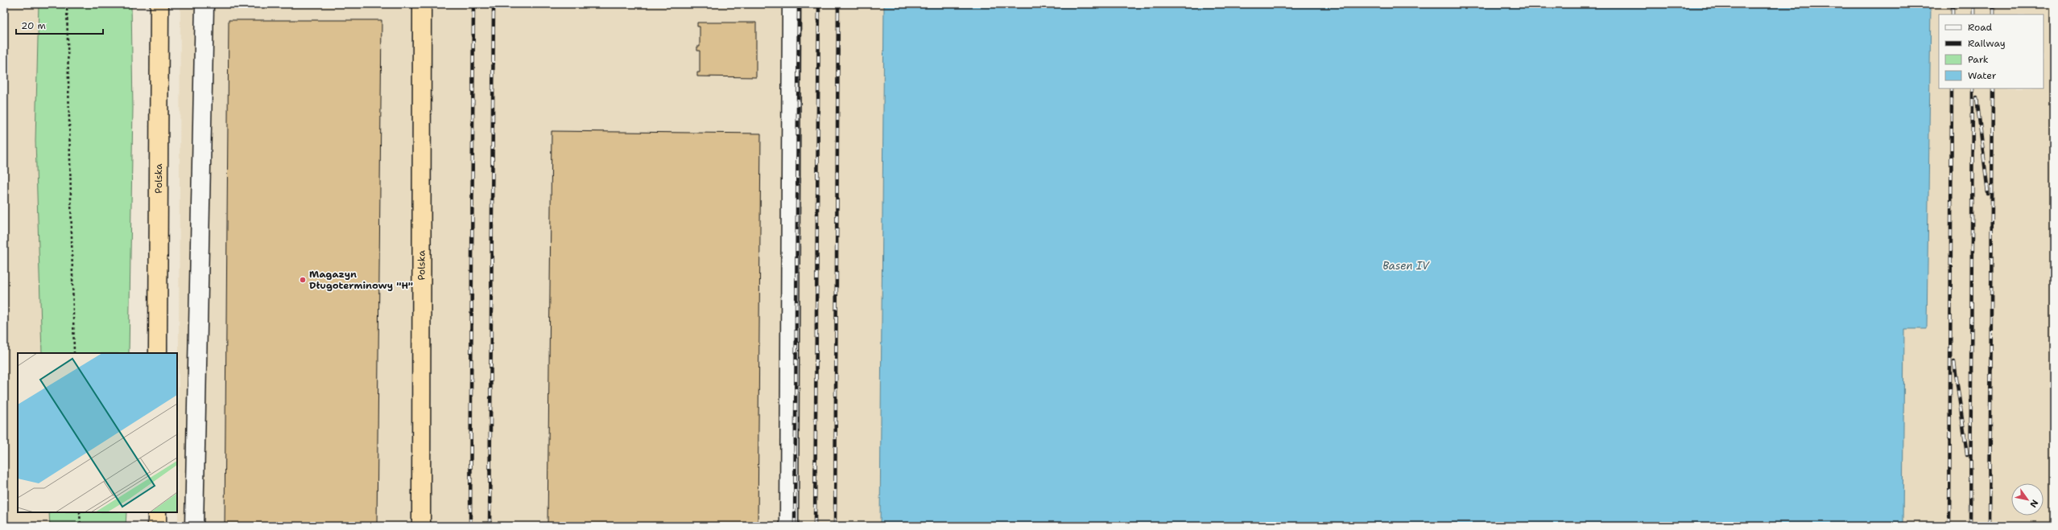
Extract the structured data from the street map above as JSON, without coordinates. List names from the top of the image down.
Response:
{
  "streets": {
    "highway": ["Polska"]
  },
  "water": ["Basen IV"],
  "places": ["Magazyn Długoterminowy \"H\""],
  "legend": [
    "Road",
    "Railway",
    "Park",
    "Water"
  ],
  "scale_bar": "20 m",
  "north": "bottom right"
}
